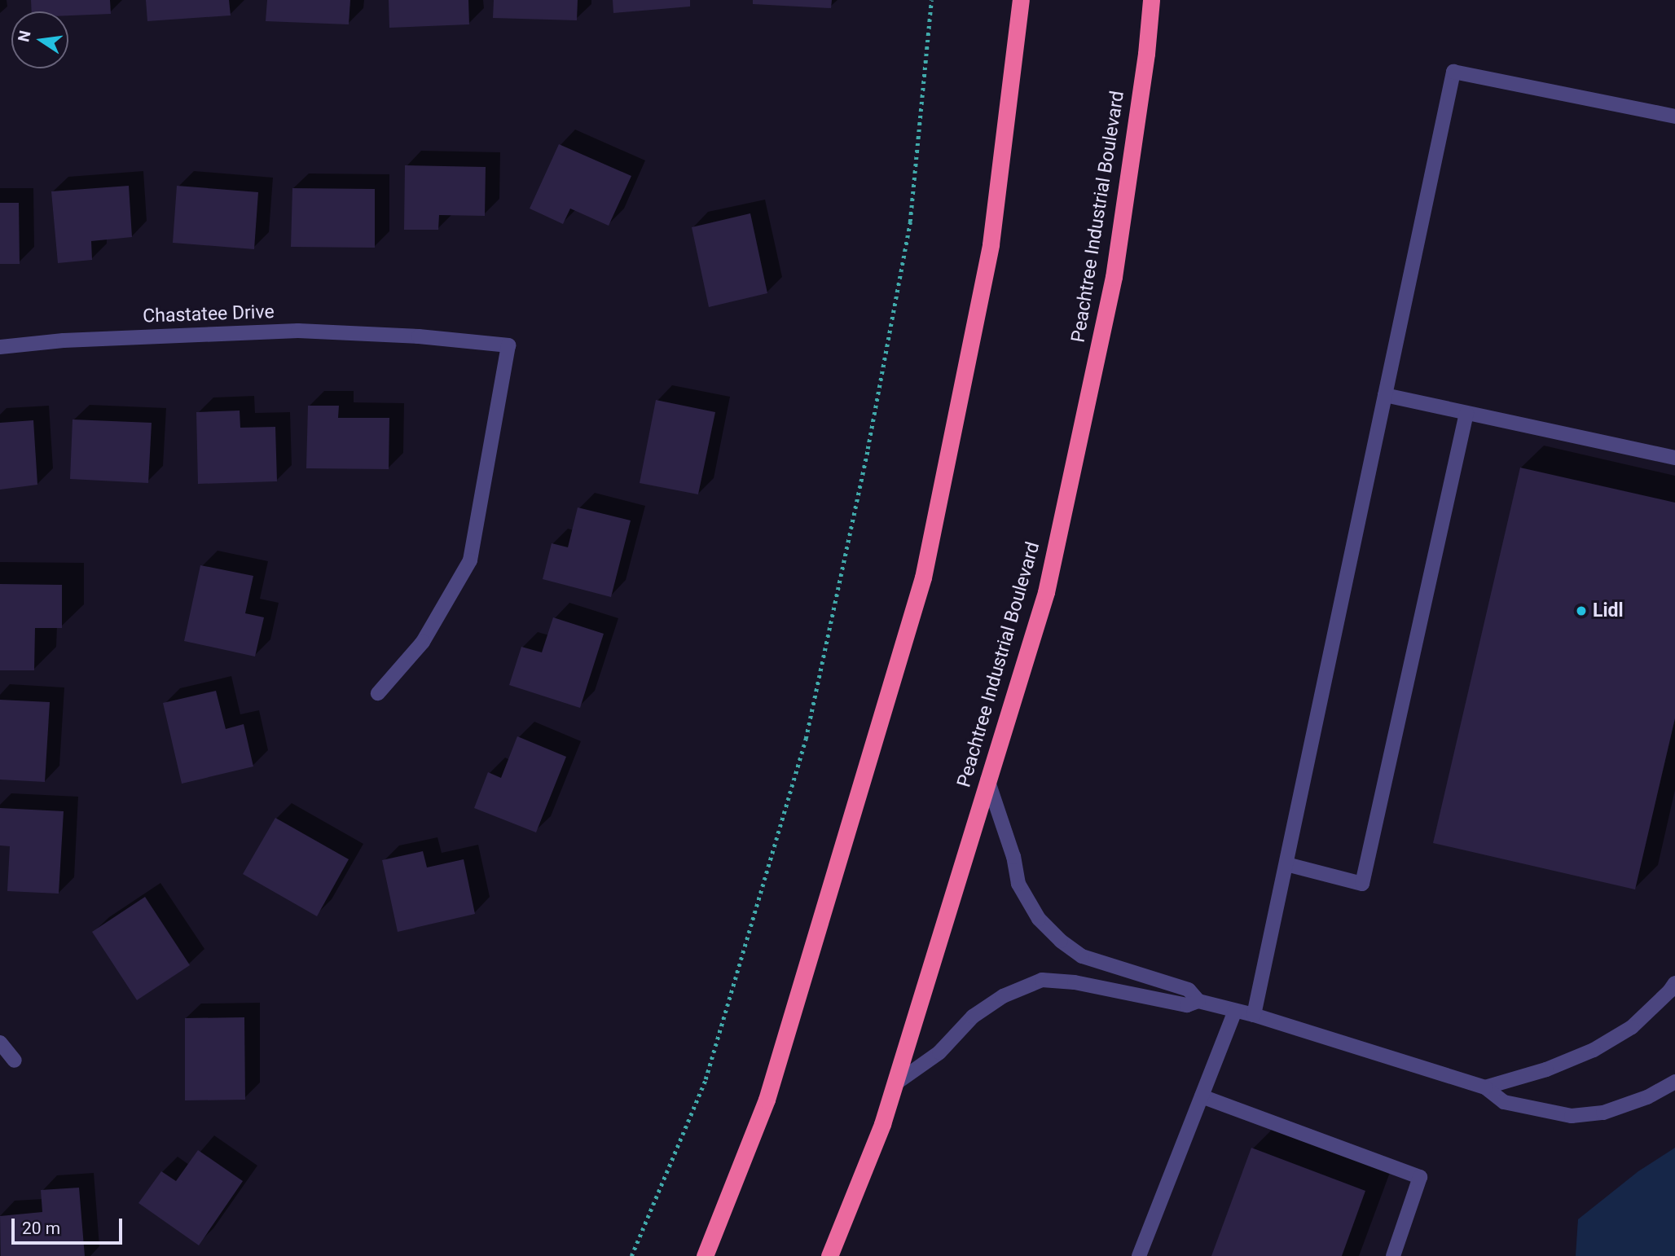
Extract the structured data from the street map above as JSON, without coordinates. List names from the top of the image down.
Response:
{
  "streets": {
    "highway": ["Peachtree Industrial Boulevard"],
    "street": ["Chastatee Drive"]
  },
  "places": ["Lidl"],
  "scale_bar": "20 m",
  "north": "left"
}
